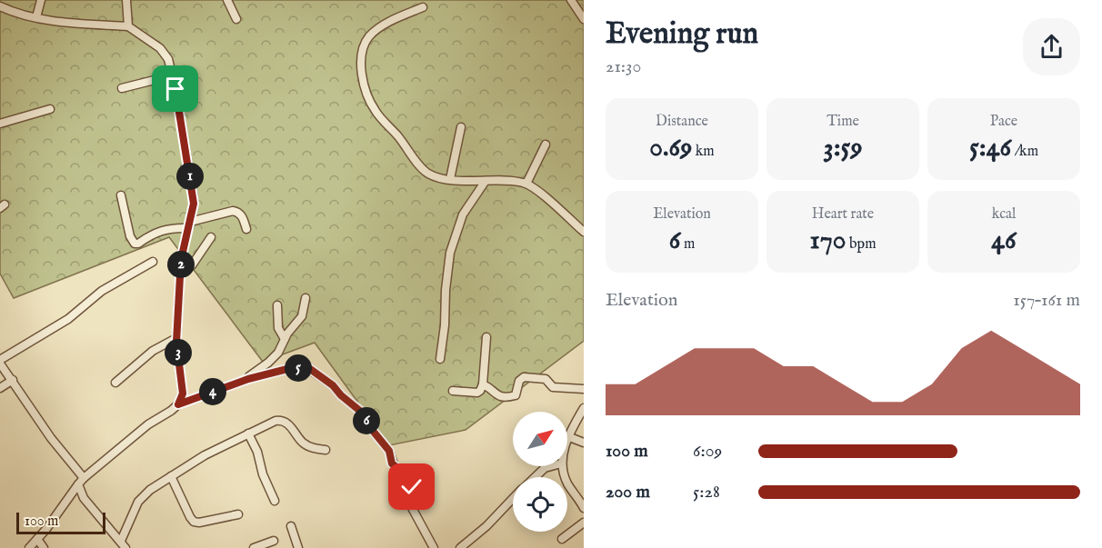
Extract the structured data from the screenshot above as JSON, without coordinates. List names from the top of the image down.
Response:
{
  "scale_bar": "100 m",
  "north": "top right",
  "page": {
    "heading": ["Evening run", "21:30"],
    "stats": [
      ["Distance", "0.69 km"],
      ["Time", "3:59"],
      ["Pace", "5:46 /km"],
      ["Elevation", "6 m"],
      ["Heart rate", "170 bpm"],
      ["kcal", "46"]
    ],
    "pins": [
      "1",
      "2",
      "3",
      "5",
      "4",
      "6"
    ],
    "chart": ["Elevation", "157–161 m"],
    "list": [
      {
        "name": "100 m",
        "note": "6:09"
      },
      {
        "name": "200 m",
        "note": "5:28"
      }
    ],
    "scale": "100 m"
  }
}
